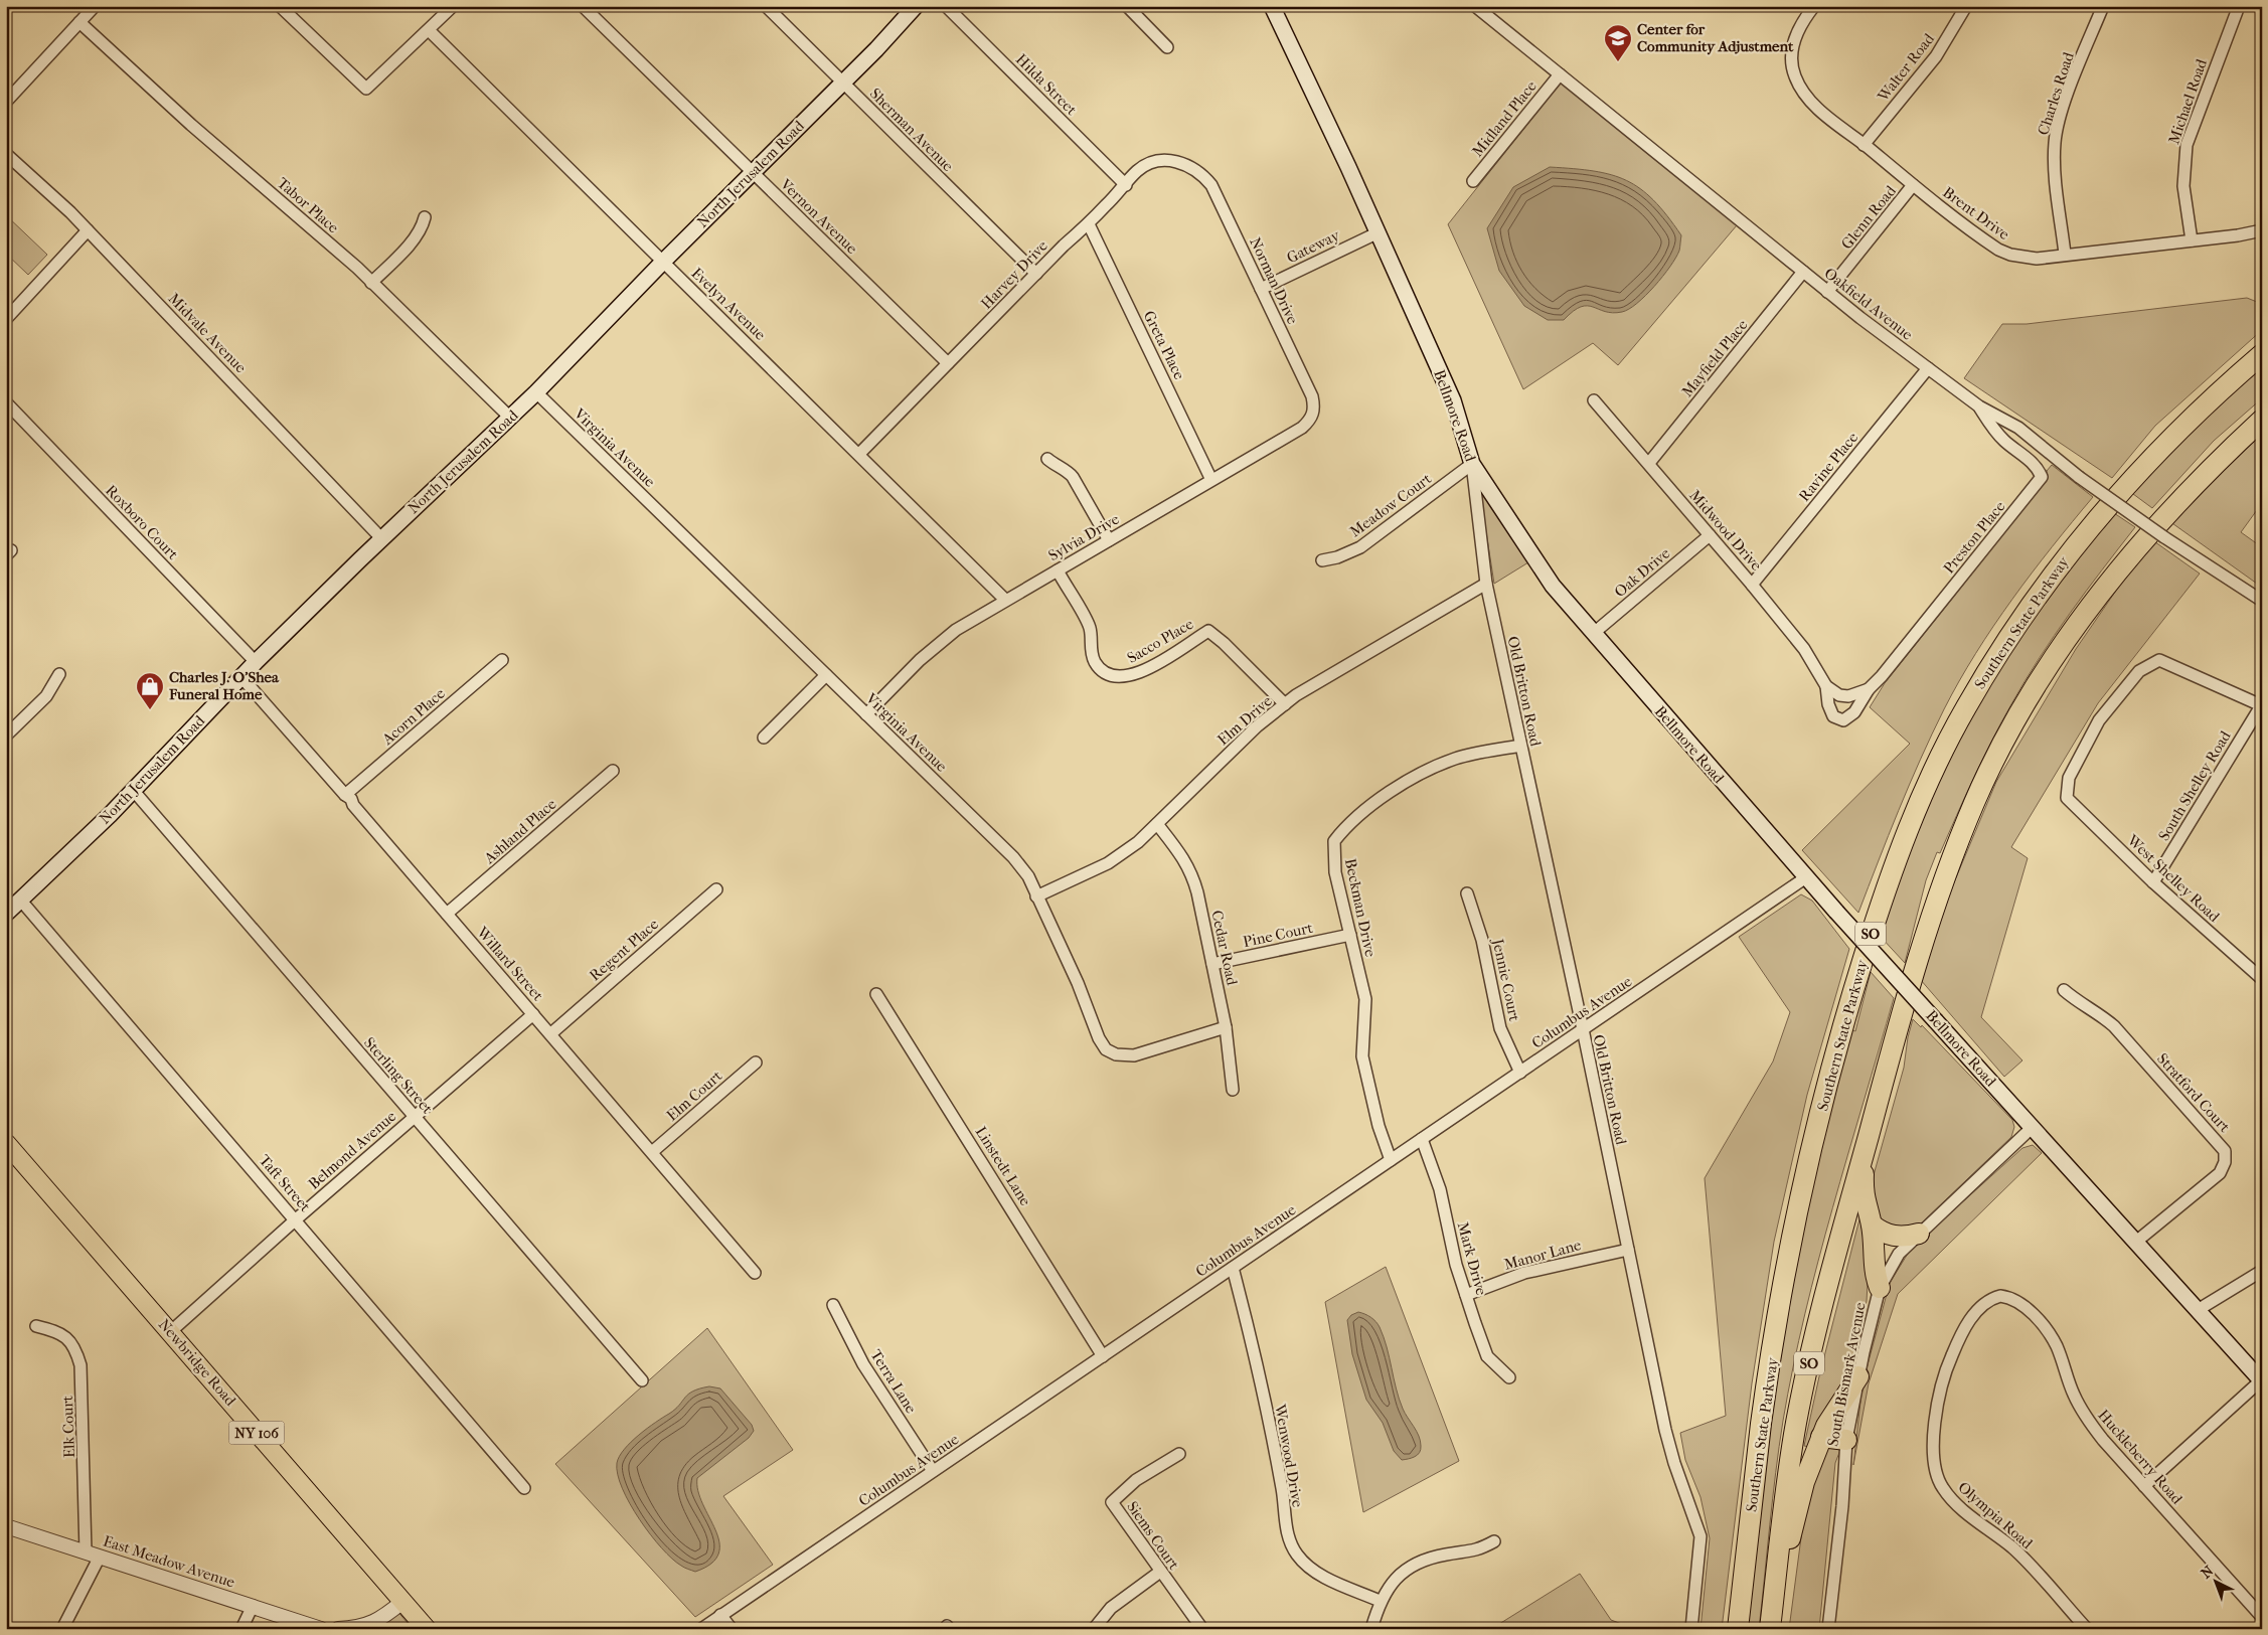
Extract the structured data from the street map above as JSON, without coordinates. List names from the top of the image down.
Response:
{
  "streets": {
    "highway": ["Southern State Parkway", "SO"],
    "main road": [
      "North Jerusalem Road",
      "Bellmore Road",
      "Newbridge Road",
      "NY 106"
    ],
    "street": [
      "Walter Road",
      "Hilda Street",
      "Charles Road",
      "Michael Road",
      "Midland Place",
      "Sherman Avenue",
      "Tabor Place",
      "Brent Drive",
      "Vernon Avenue",
      "Glenn Road",
      "Gateway",
      "Harvey Drive",
      "Norman Drive",
      "Evelyn Avenue",
      "Oakfield Avenue",
      "Midvale Avenue",
      "Greta Place",
      "Mayfield Place",
      "Virginia Avenue",
      "Ravine Place",
      "Meadow Court",
      "Roxboro Court",
      "Midwood Drive",
      "Sylvia Drive",
      "Preston Place",
      "Oak Drive",
      "Sacco Place",
      "Old Britton Road",
      "Acorn Place",
      "Elm Drive",
      "South Shelley Road",
      "Ashland Place",
      "West Shelley Road",
      "Beckman Drive",
      "Pine Court",
      "Cedar Road",
      "Regent Place",
      "Willard Street",
      "Jennie Court",
      "Columbus Avenue",
      "Sterling Street",
      "Stratford Court",
      "Elm Court",
      "Belmond Avenue",
      "Linstedt Lane",
      "Taft Street",
      "Manor Lane",
      "Mark Drive",
      "South Bismark Avenue",
      "Terra Lane",
      "Elk Court",
      "Wenwood Drive",
      "Huckleberry Road",
      "Olympia Road",
      "Siems Court",
      "East Meadow Avenue"
    ]
  },
  "crossings": [
    ["Walter Road", "Brent Drive"],
    ["Hilda Street", "Harvey Drive"],
    ["Charles Road", "Brent Drive"],
    ["Michael Road", "Brent Drive"],
    ["Midland Place", "Oakfield Avenue"],
    ["Sherman Avenue", "North Jerusalem Road"],
    ["Sherman Avenue", "Harvey Drive"],
    ["North Jerusalem Road", "Tabor Place"],
    ["North Jerusalem Road", "Vernon Avenue"],
    ["North Jerusalem Road", "Evelyn Avenue"],
    ["North Jerusalem Road", "Midvale Avenue"],
    ["North Jerusalem Road", "Virginia Avenue"],
    ["North Jerusalem Road", "Roxboro Court"],
    ["North Jerusalem Road", "Willard Street"],
    ["North Jerusalem Road", "Sterling Street"],
    ["North Jerusalem Road", "Taft Street"],
    ["Brent Drive", "Glenn Road"],
    ["Vernon Avenue", "Harvey Drive"],
    ["Glenn Road", "Oakfield Avenue"],
    ["Gateway", "Norman Drive"],
    ["Gateway", "Bellmore Road"],
    ["Harvey Drive", "Norman Drive"],
    ["Harvey Drive", "Evelyn Avenue"],
    ["Harvey Drive", "Greta Place"],
    ["Norman Drive", "Sylvia Drive"],
    ["Evelyn Avenue", "Sylvia Drive"],
    ["Oakfield Avenue", "Mayfield Place"],
    ["Oakfield Avenue", "Ravine Place"],
    ["Oakfield Avenue", "Preston Place"],
    ["Greta Place", "Sylvia Drive"],
    ["Mayfield Place", "Midwood Drive"],
    ["Bellmore Road", "Meadow Court"],
    ["Bellmore Road", "Oak Drive"],
    ["Bellmore Road", "Old Britton Road"],
    ["Bellmore Road", "Columbus Avenue"],
    ["Bellmore Road", "Stratford Court"],
    ["Bellmore Road", "South Bismark Avenue"],
    ["Virginia Avenue", "Sylvia Drive"],
    ["Virginia Avenue", "Elm Drive"],
    ["Virginia Avenue", "Cedar Road"],
    ["Ravine Place", "Midwood Drive"],
    ["Meadow Court", "Old Britton Road"],
    ["Midwood Drive", "Preston Place"],
    ["Midwood Drive", "Oak Drive"],
    ["Sylvia Drive", "Sacco Place"],
    ["Sacco Place", "Elm Drive"],
    ["Old Britton Road", "Elm Drive"],
    ["Old Britton Road", "Beckman Drive"],
    ["Old Britton Road", "Columbus Avenue"],
    ["Old Britton Road", "Manor Lane"],
    ["Acorn Place", "Willard Street"],
    ["Elm Drive", "Cedar Road"],
    ["South Shelley Road", "West Shelley Road"],
    ["Ashland Place", "Willard Street"],
    ["Beckman Drive", "Pine Court"],
    ["Beckman Drive", "Columbus Avenue"],
    ["Pine Court", "Cedar Road"],
    ["Regent Place", "Willard Street"],
    ["Willard Street", "Elm Court"],
    ["Willard Street", "Belmond Avenue"],
    ["Jennie Court", "Columbus Avenue"],
    ["Columbus Avenue", "Linstedt Lane"],
    ["Columbus Avenue", "Mark Drive"],
    ["Columbus Avenue", "Terra Lane"],
    ["Columbus Avenue", "Wenwood Drive"],
    ["Sterling Street", "Belmond Avenue"],
    ["Belmond Avenue", "Taft Street"],
    ["Belmond Avenue", "Newbridge Road"],
    ["Manor Lane", "Mark Drive"],
    ["Elk Court", "East Meadow Avenue"],
    ["Huckleberry Road", "Olympia Road"]
  ],
  "places": {
    "school or university": ["Center for Community Adjustment"],
    "shop": ["Charles J. O’Shea Funeral Home"]
  },
  "north": "top left"
}
